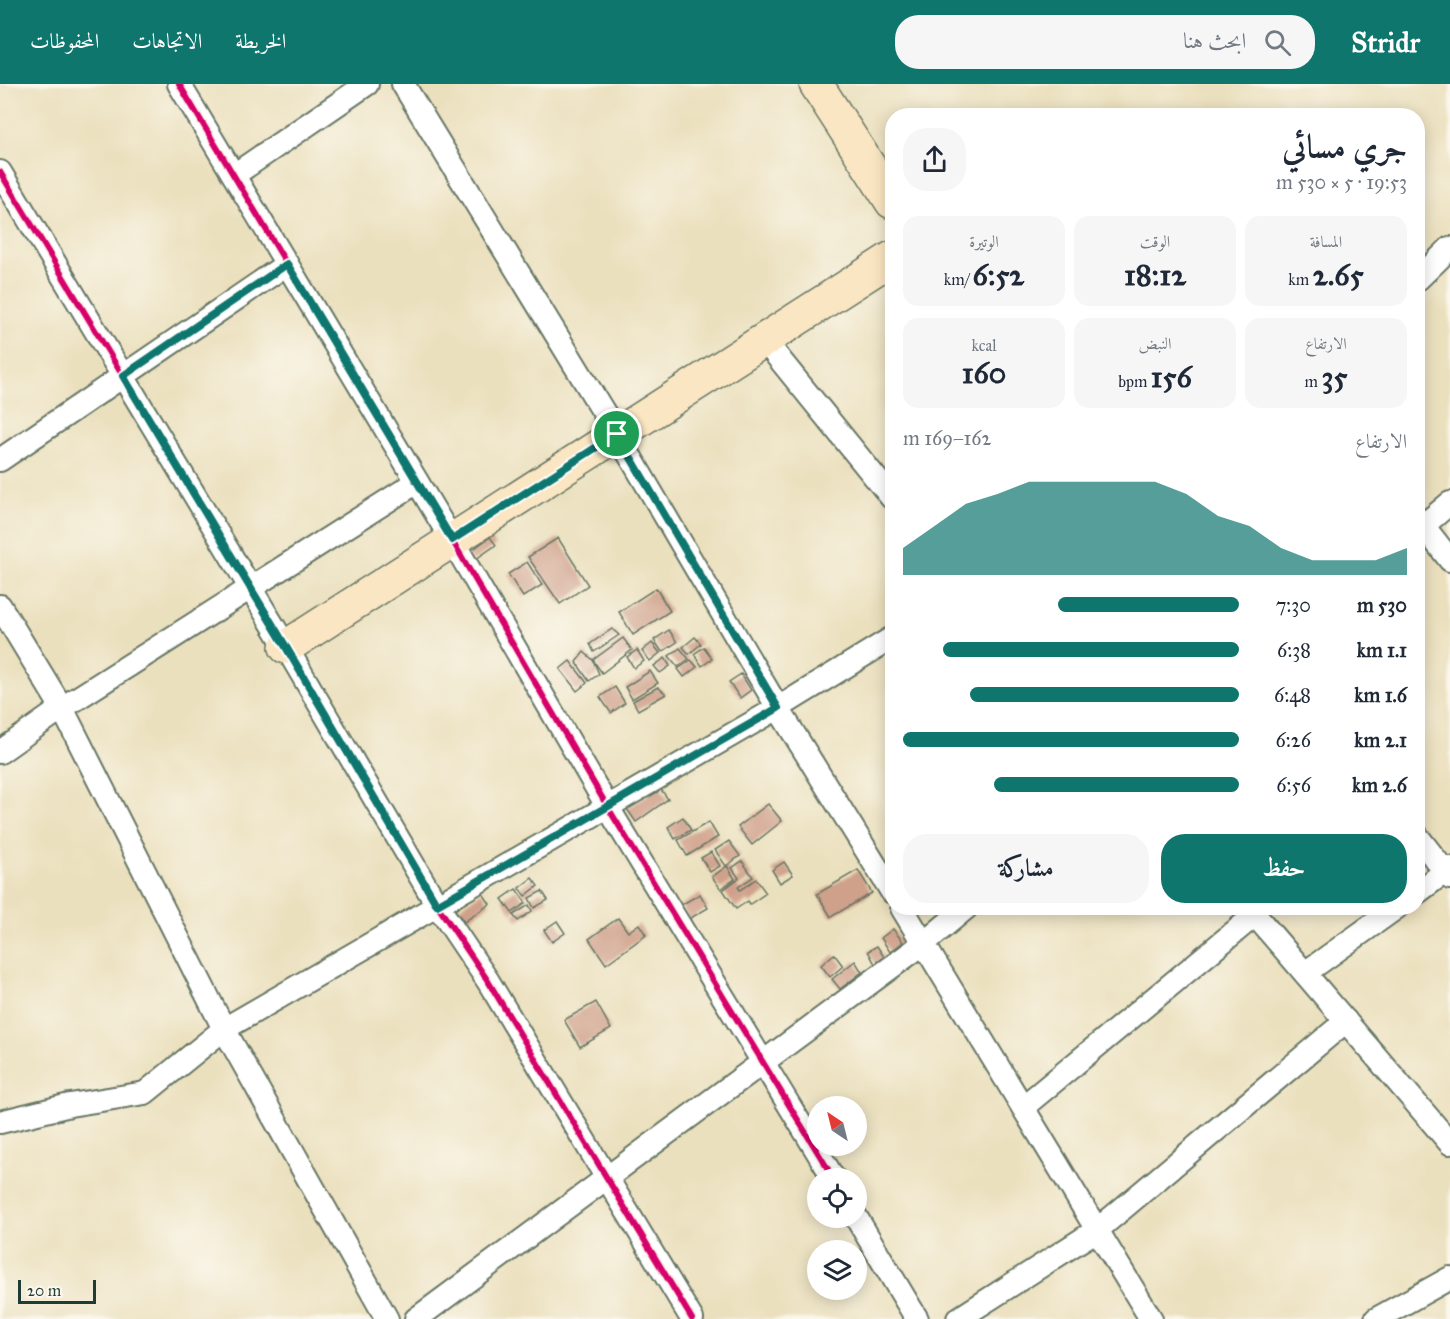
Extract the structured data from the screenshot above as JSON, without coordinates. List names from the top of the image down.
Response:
{
  "scale_bar": "20 m",
  "north": "top left",
  "page": {
    "header": "Stridr",
    "search": "ابحث هنا",
    "nav": ["الخريطة", "الاتجاهات", "المحفوظات"],
    "heading": ["جري مسائي", "19:53 · 5 × 530 m"],
    "stats": [
      ["المسافة", "2.65 km"],
      ["الوقت", "18:12"],
      ["الوتيرة", "6:52 /km"],
      ["الارتفاع", "35 m"],
      ["النبض", "156 bpm"],
      ["kcal", "160"]
    ],
    "chart": ["الارتفاع", "162–169 m"],
    "list": [
      {
        "name": "530 m",
        "note": "7:30"
      },
      {
        "name": "1.1 km",
        "note": "6:38"
      },
      {
        "name": "1.6 km",
        "note": "6:48"
      },
      {
        "name": "2.1 km",
        "note": "6:26"
      },
      {
        "name": "2.6 km",
        "note": "6:56"
      }
    ],
    "buttons": ["حفظ", "مشاركة"],
    "scale": "20 m"
  }
}
